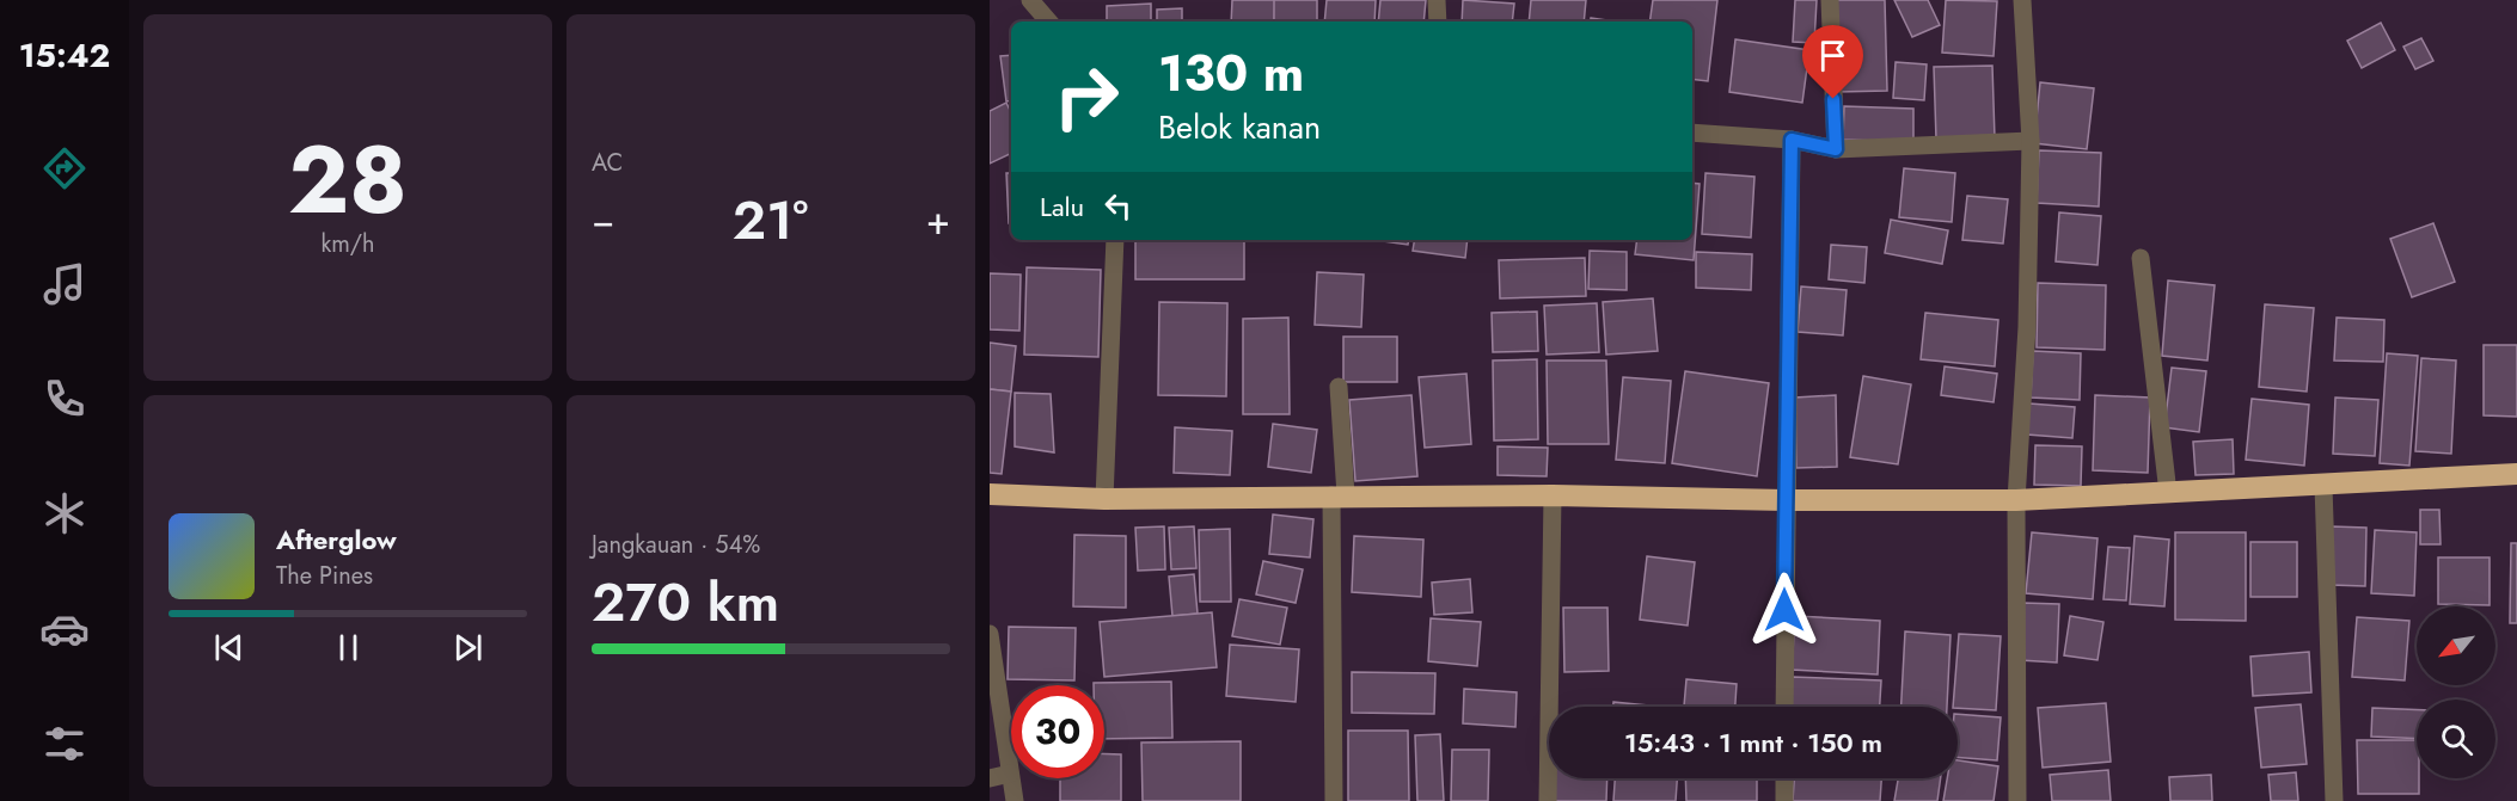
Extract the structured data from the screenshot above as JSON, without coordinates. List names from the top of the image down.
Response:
{
  "north": "bottom left",
  "page": {
    "tabs": "15:42",
    "tile": [
      ["28", "km/h"],
      "AC",
      ["Jangkauan · 54%", "270 km"]
    ],
    "turn": ["130 m", "Belok kanan"],
    "then": "Lalu",
    "heat": ["−", "21°", "+"],
    "song": ["Afterglow", "The Pines"],
    "limit": "30",
    "trip": "15:43 · 1 mnt · 150 m"
  }
}
